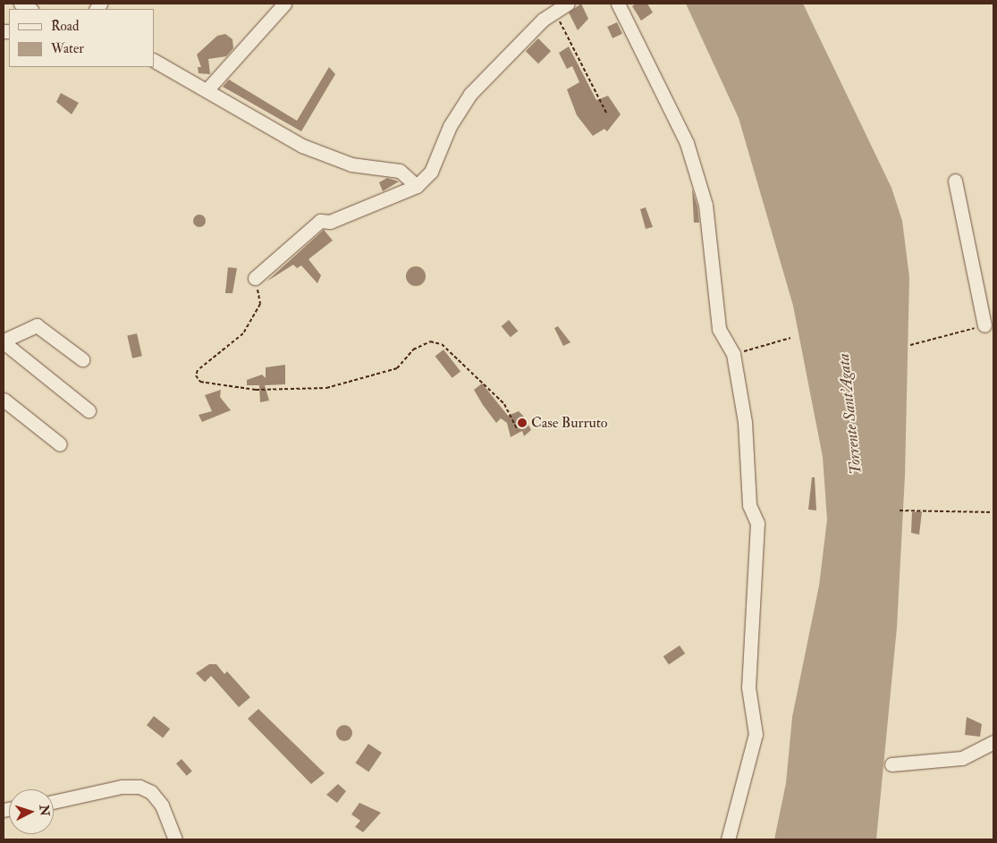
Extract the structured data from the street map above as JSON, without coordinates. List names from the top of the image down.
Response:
{
  "water": ["Torrente Sant'Agata"],
  "places": ["Case Burruto"],
  "legend": ["Road", "Water"],
  "north": "right"
}
